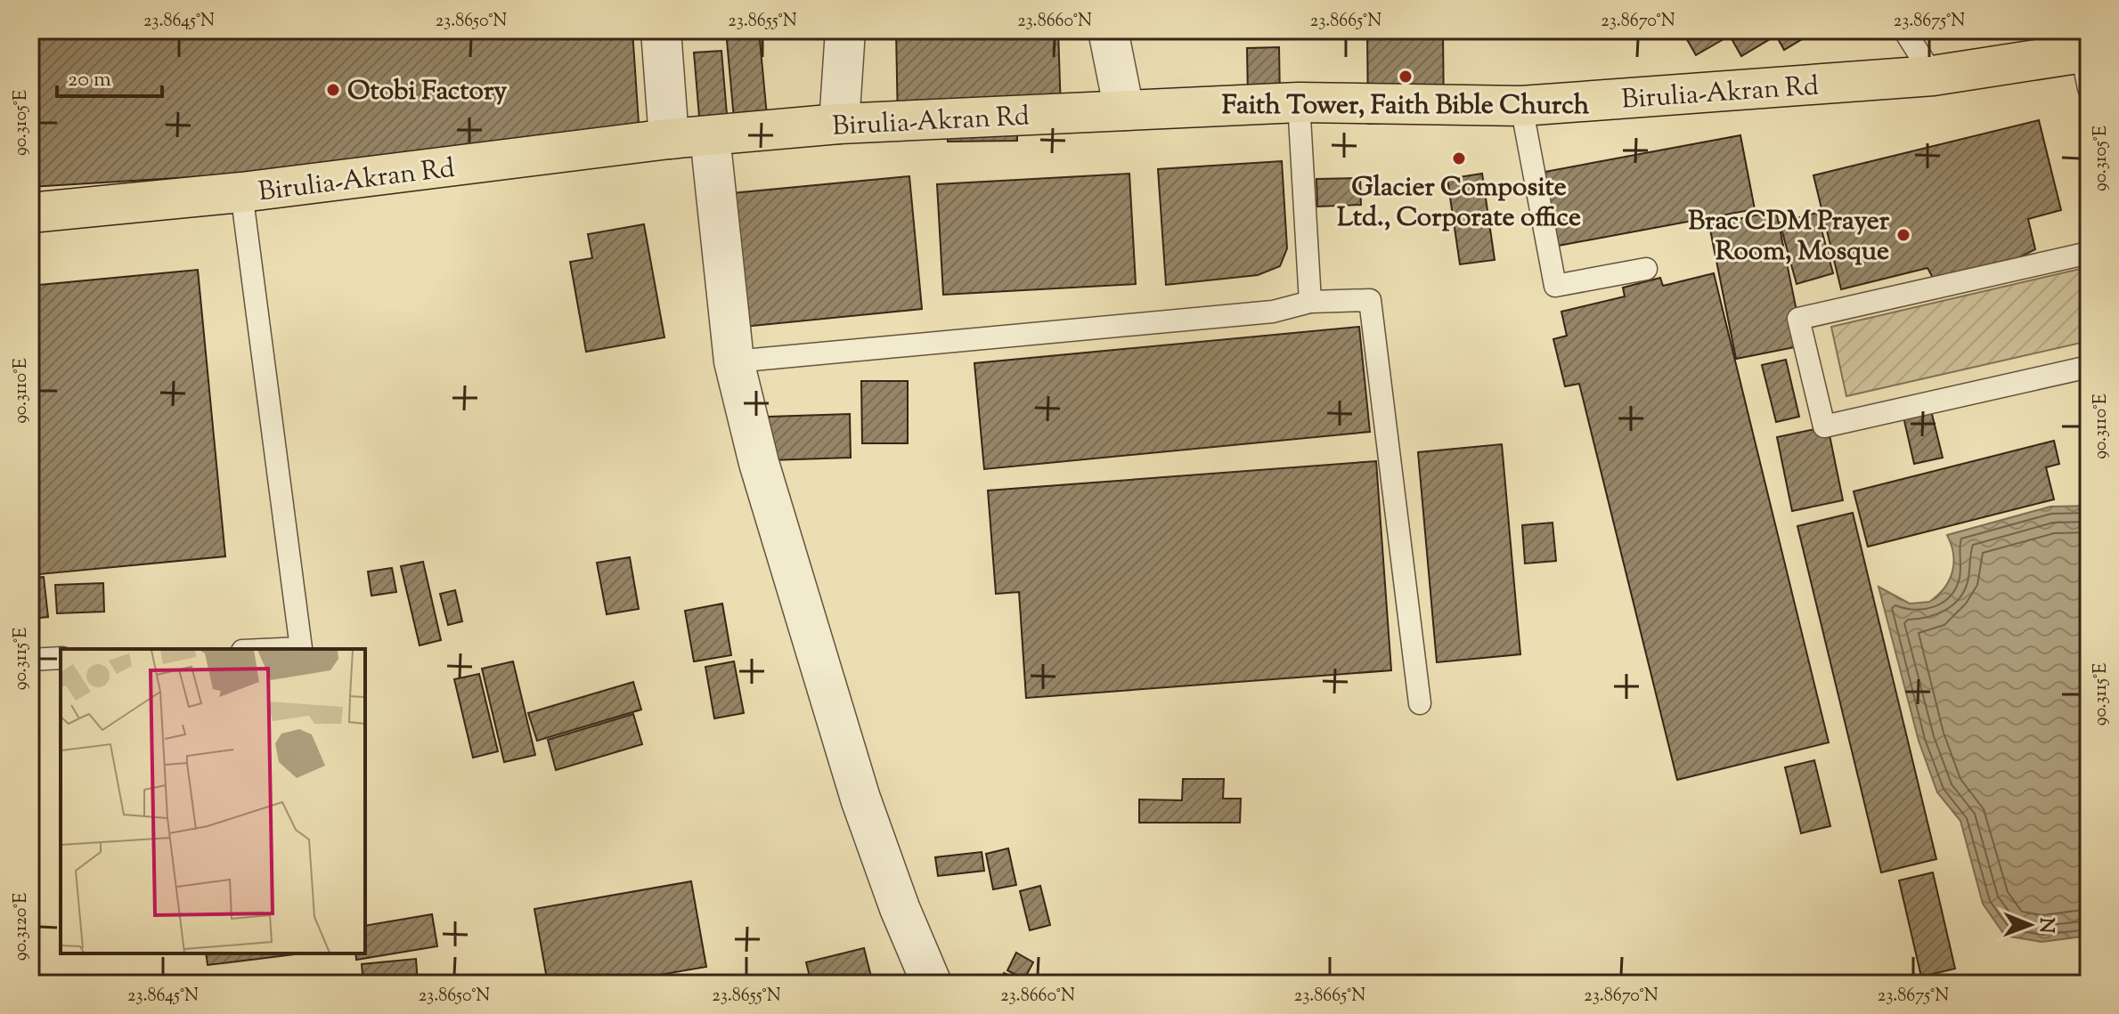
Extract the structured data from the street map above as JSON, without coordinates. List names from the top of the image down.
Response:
{
  "streets": {
    "highway": ["Birulia-Akran Rd"]
  },
  "places": [
    "Faith Tower, Faith Bible Church",
    "Otobi Factory",
    "Glacier Composite Ltd., Corporate office",
    "Brac CDM Prayer Room, Mosque"
  ],
  "scale_bar": "20 m",
  "north": "right",
  "coordinates": [
    "23.8645°N",
    "23.8650°N",
    "23.8655°N",
    "23.8660°N",
    "23.8665°N",
    "23.8670°N",
    "23.8675°N",
    "90.3105°E",
    "90.3110°E",
    "90.3115°E",
    "90.3120°E"
  ]
}
